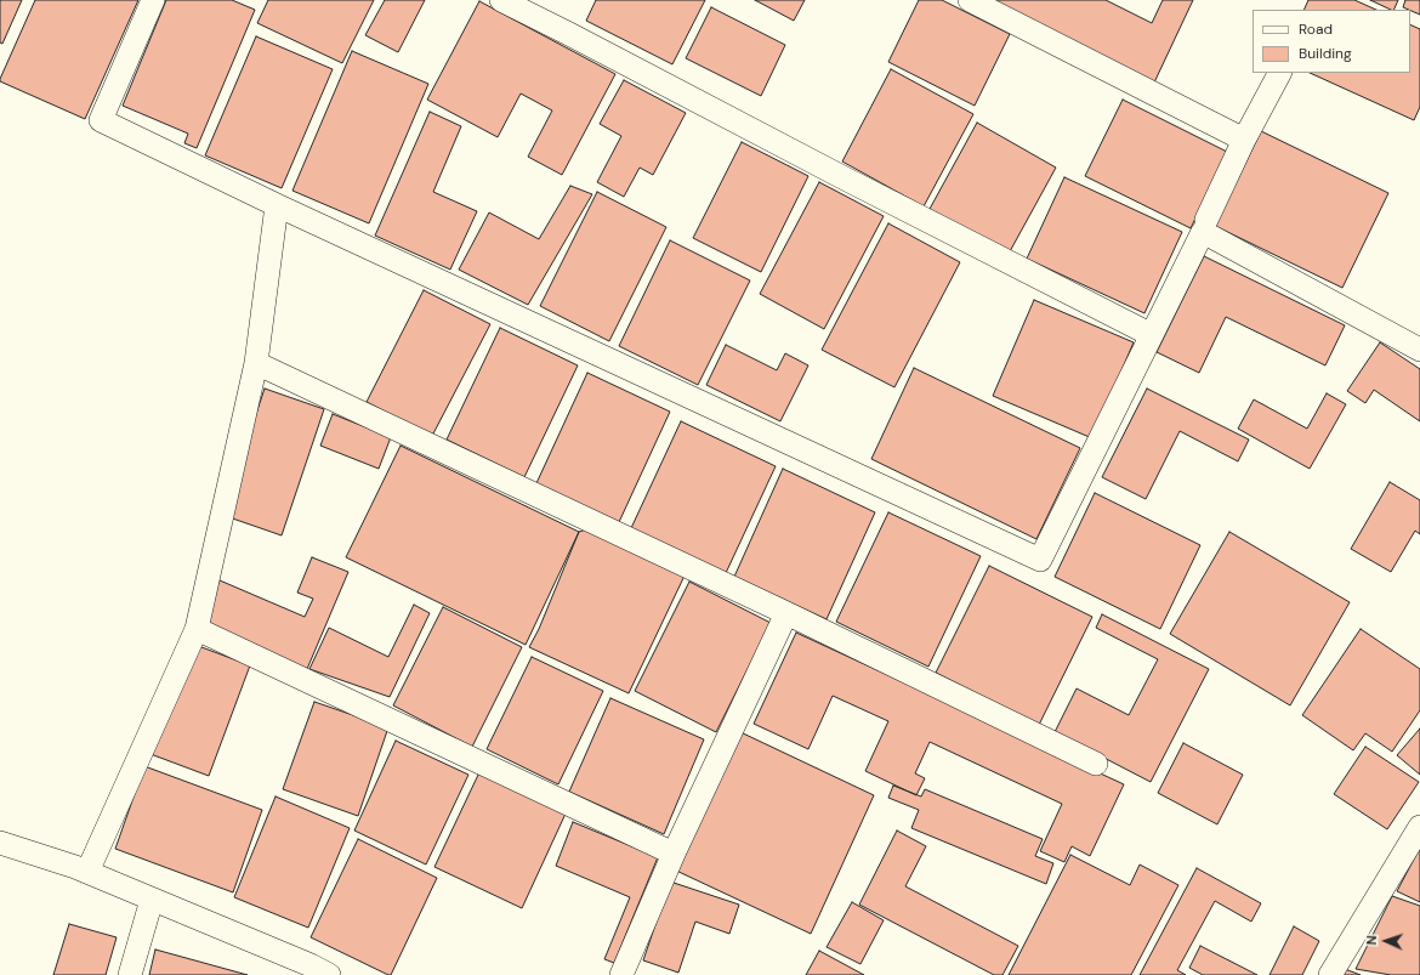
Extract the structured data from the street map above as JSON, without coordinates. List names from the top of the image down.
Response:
{
  "legend": ["Road", "Building"],
  "north": "left"
}
